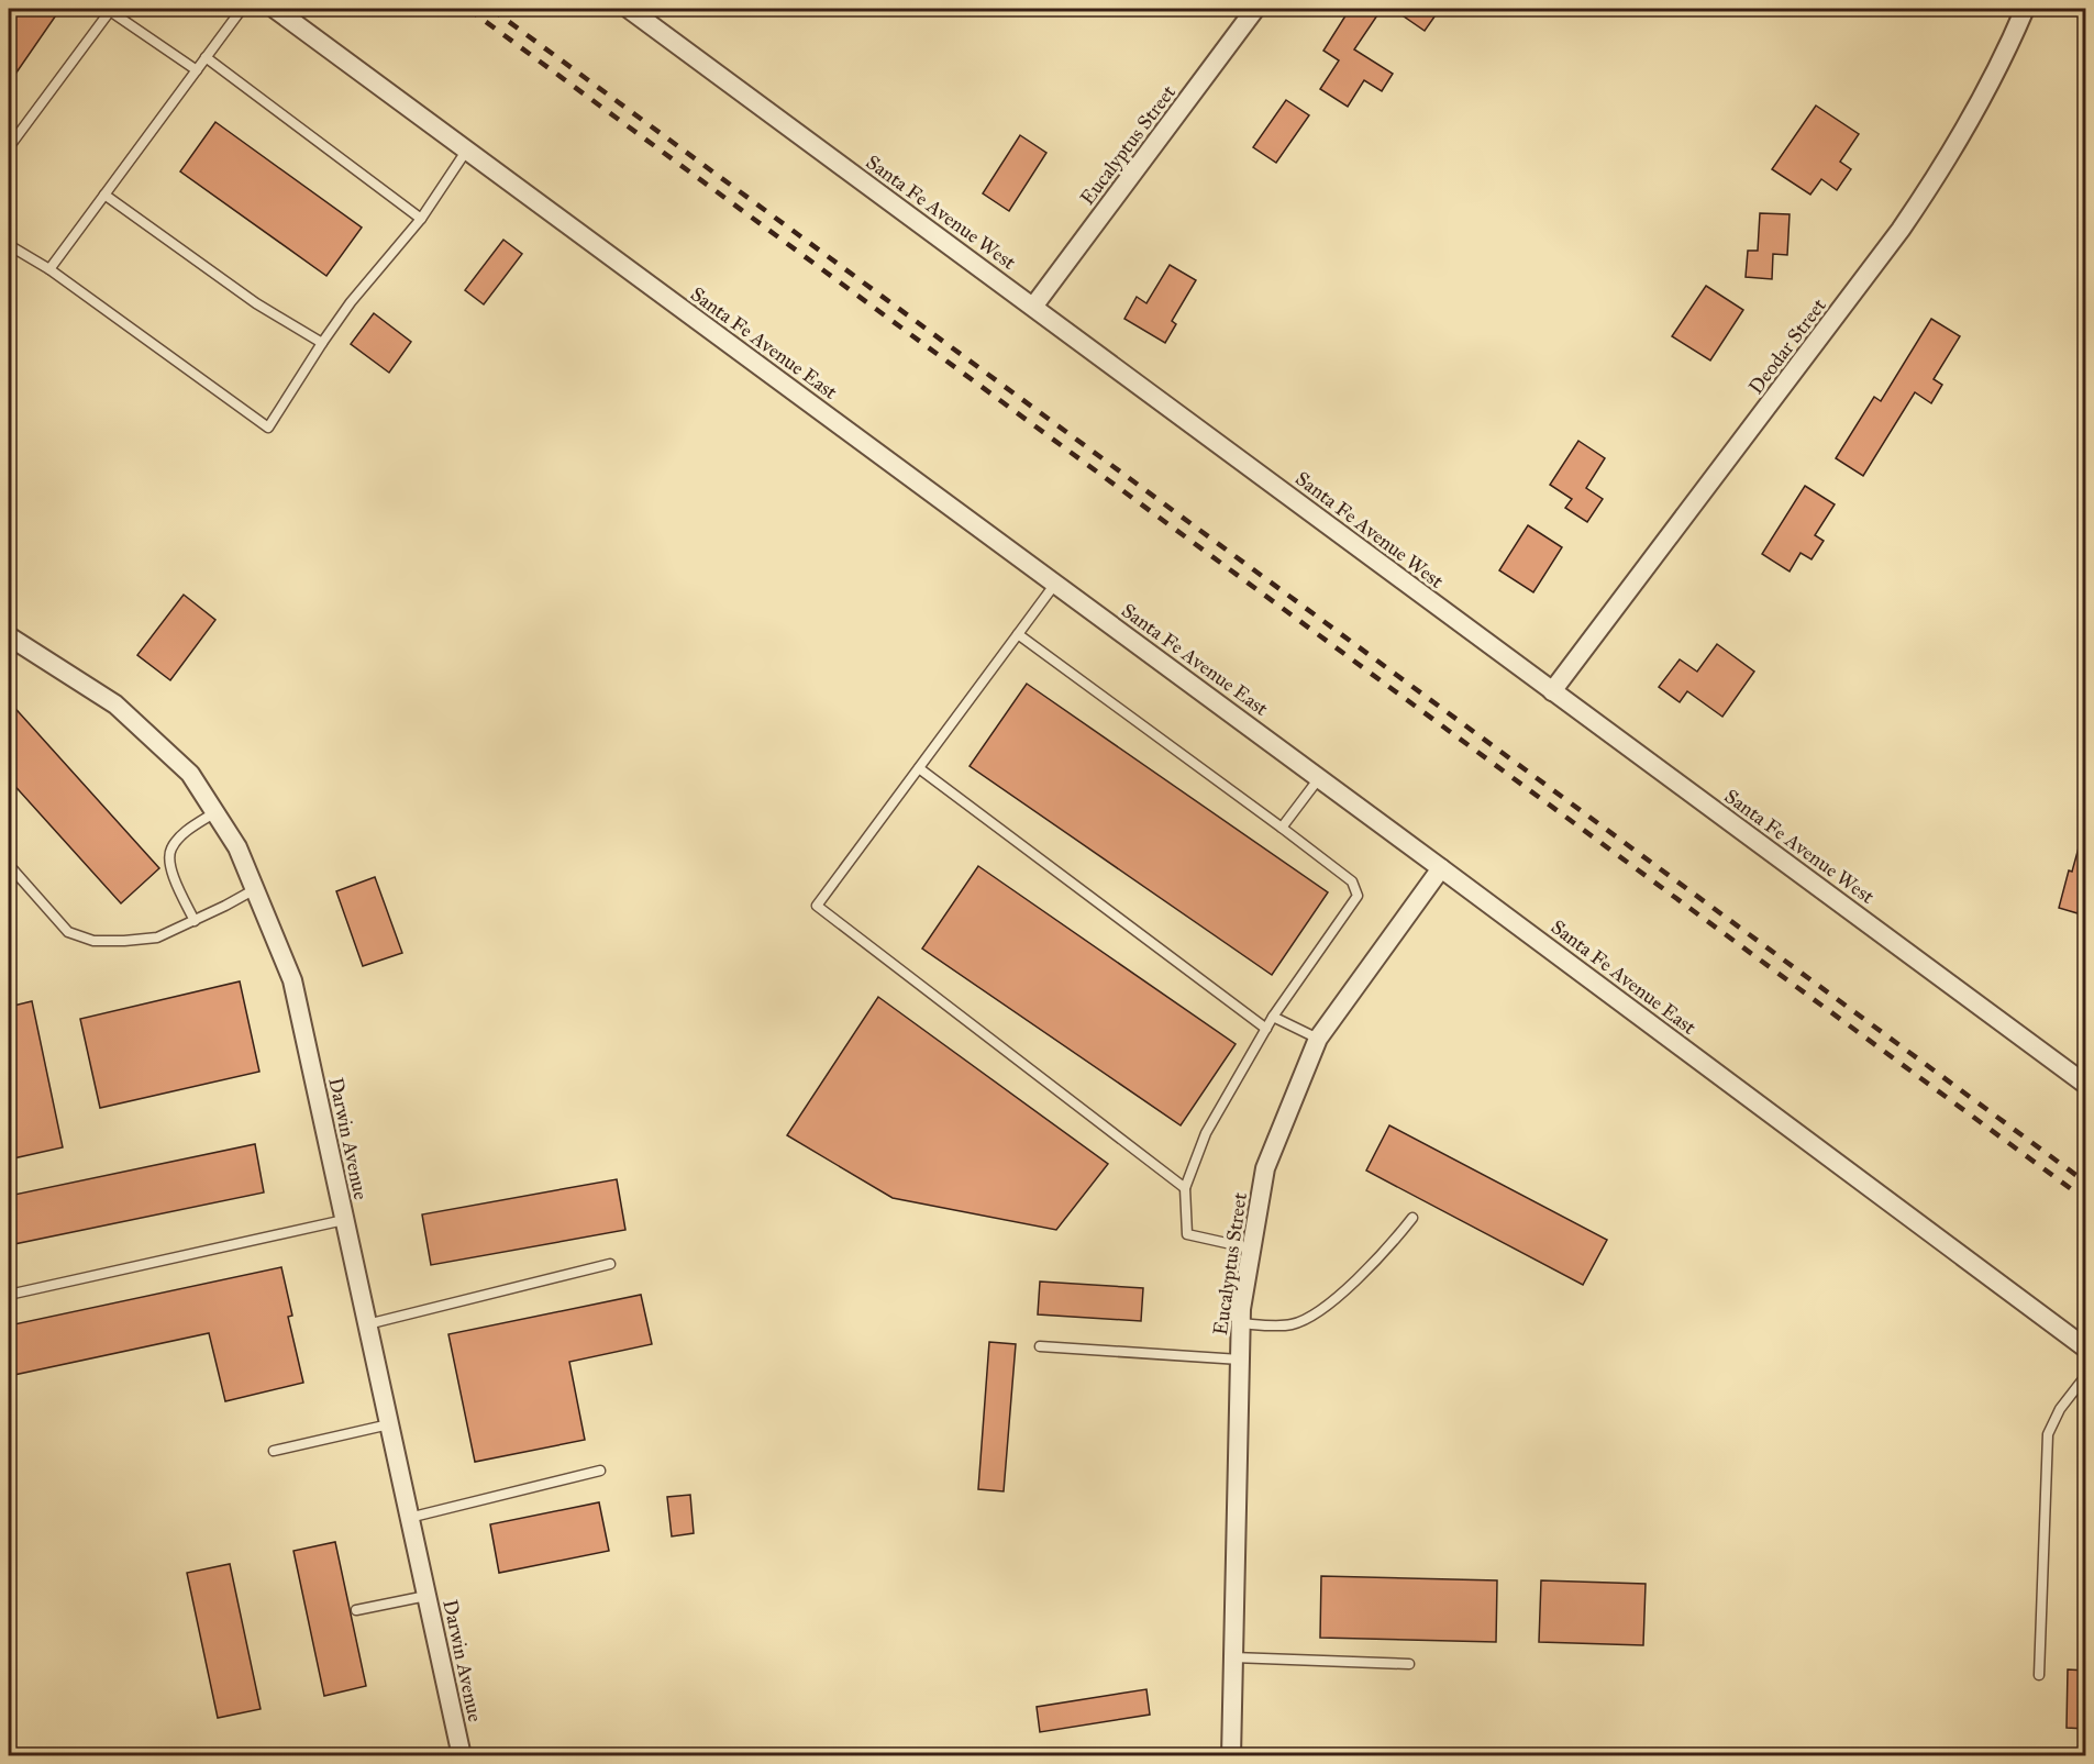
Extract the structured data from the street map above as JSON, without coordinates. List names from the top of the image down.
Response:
{
  "streets": {
    "street": [
      "Eucalyptus Street",
      "Santa Fe Avenue West",
      "Santa Fe Avenue East",
      "Deodar Street",
      "Darwin Avenue"
    ]
  },
  "crossings": [
    ["Eucalyptus Street", "Santa Fe Avenue West"],
    ["Eucalyptus Street", "Santa Fe Avenue East"],
    ["Santa Fe Avenue West", "Deodar Street"]
  ]
}
